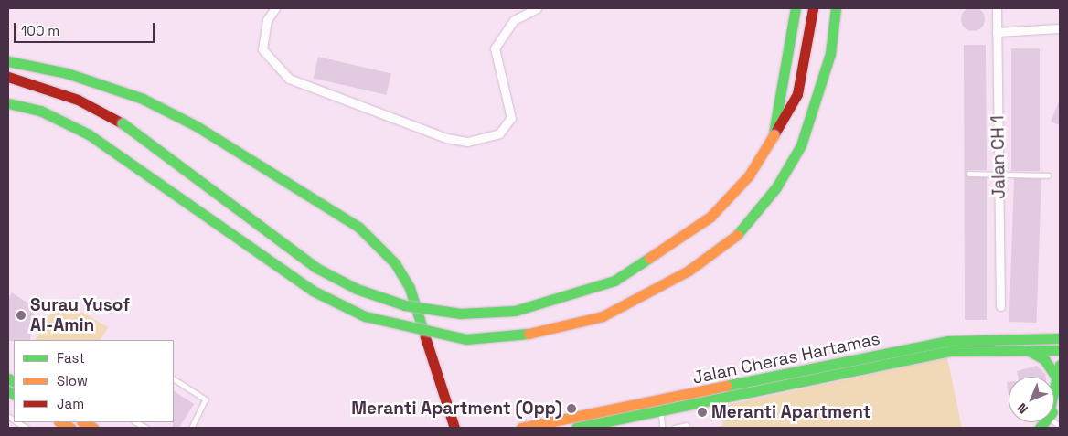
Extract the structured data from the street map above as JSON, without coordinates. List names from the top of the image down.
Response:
{
  "streets": {
    "main road": ["Jalan Cheras Hartamas"],
    "street": ["Jalan CH 1"]
  },
  "places": ["Surau Yusof Al-Amin", "Meranti Apartment (Opp)", "Meranti Apartment"],
  "legend": ["Fast", "Slow", "Jam"],
  "scale_bar": "100 m",
  "north": "bottom left"
}
